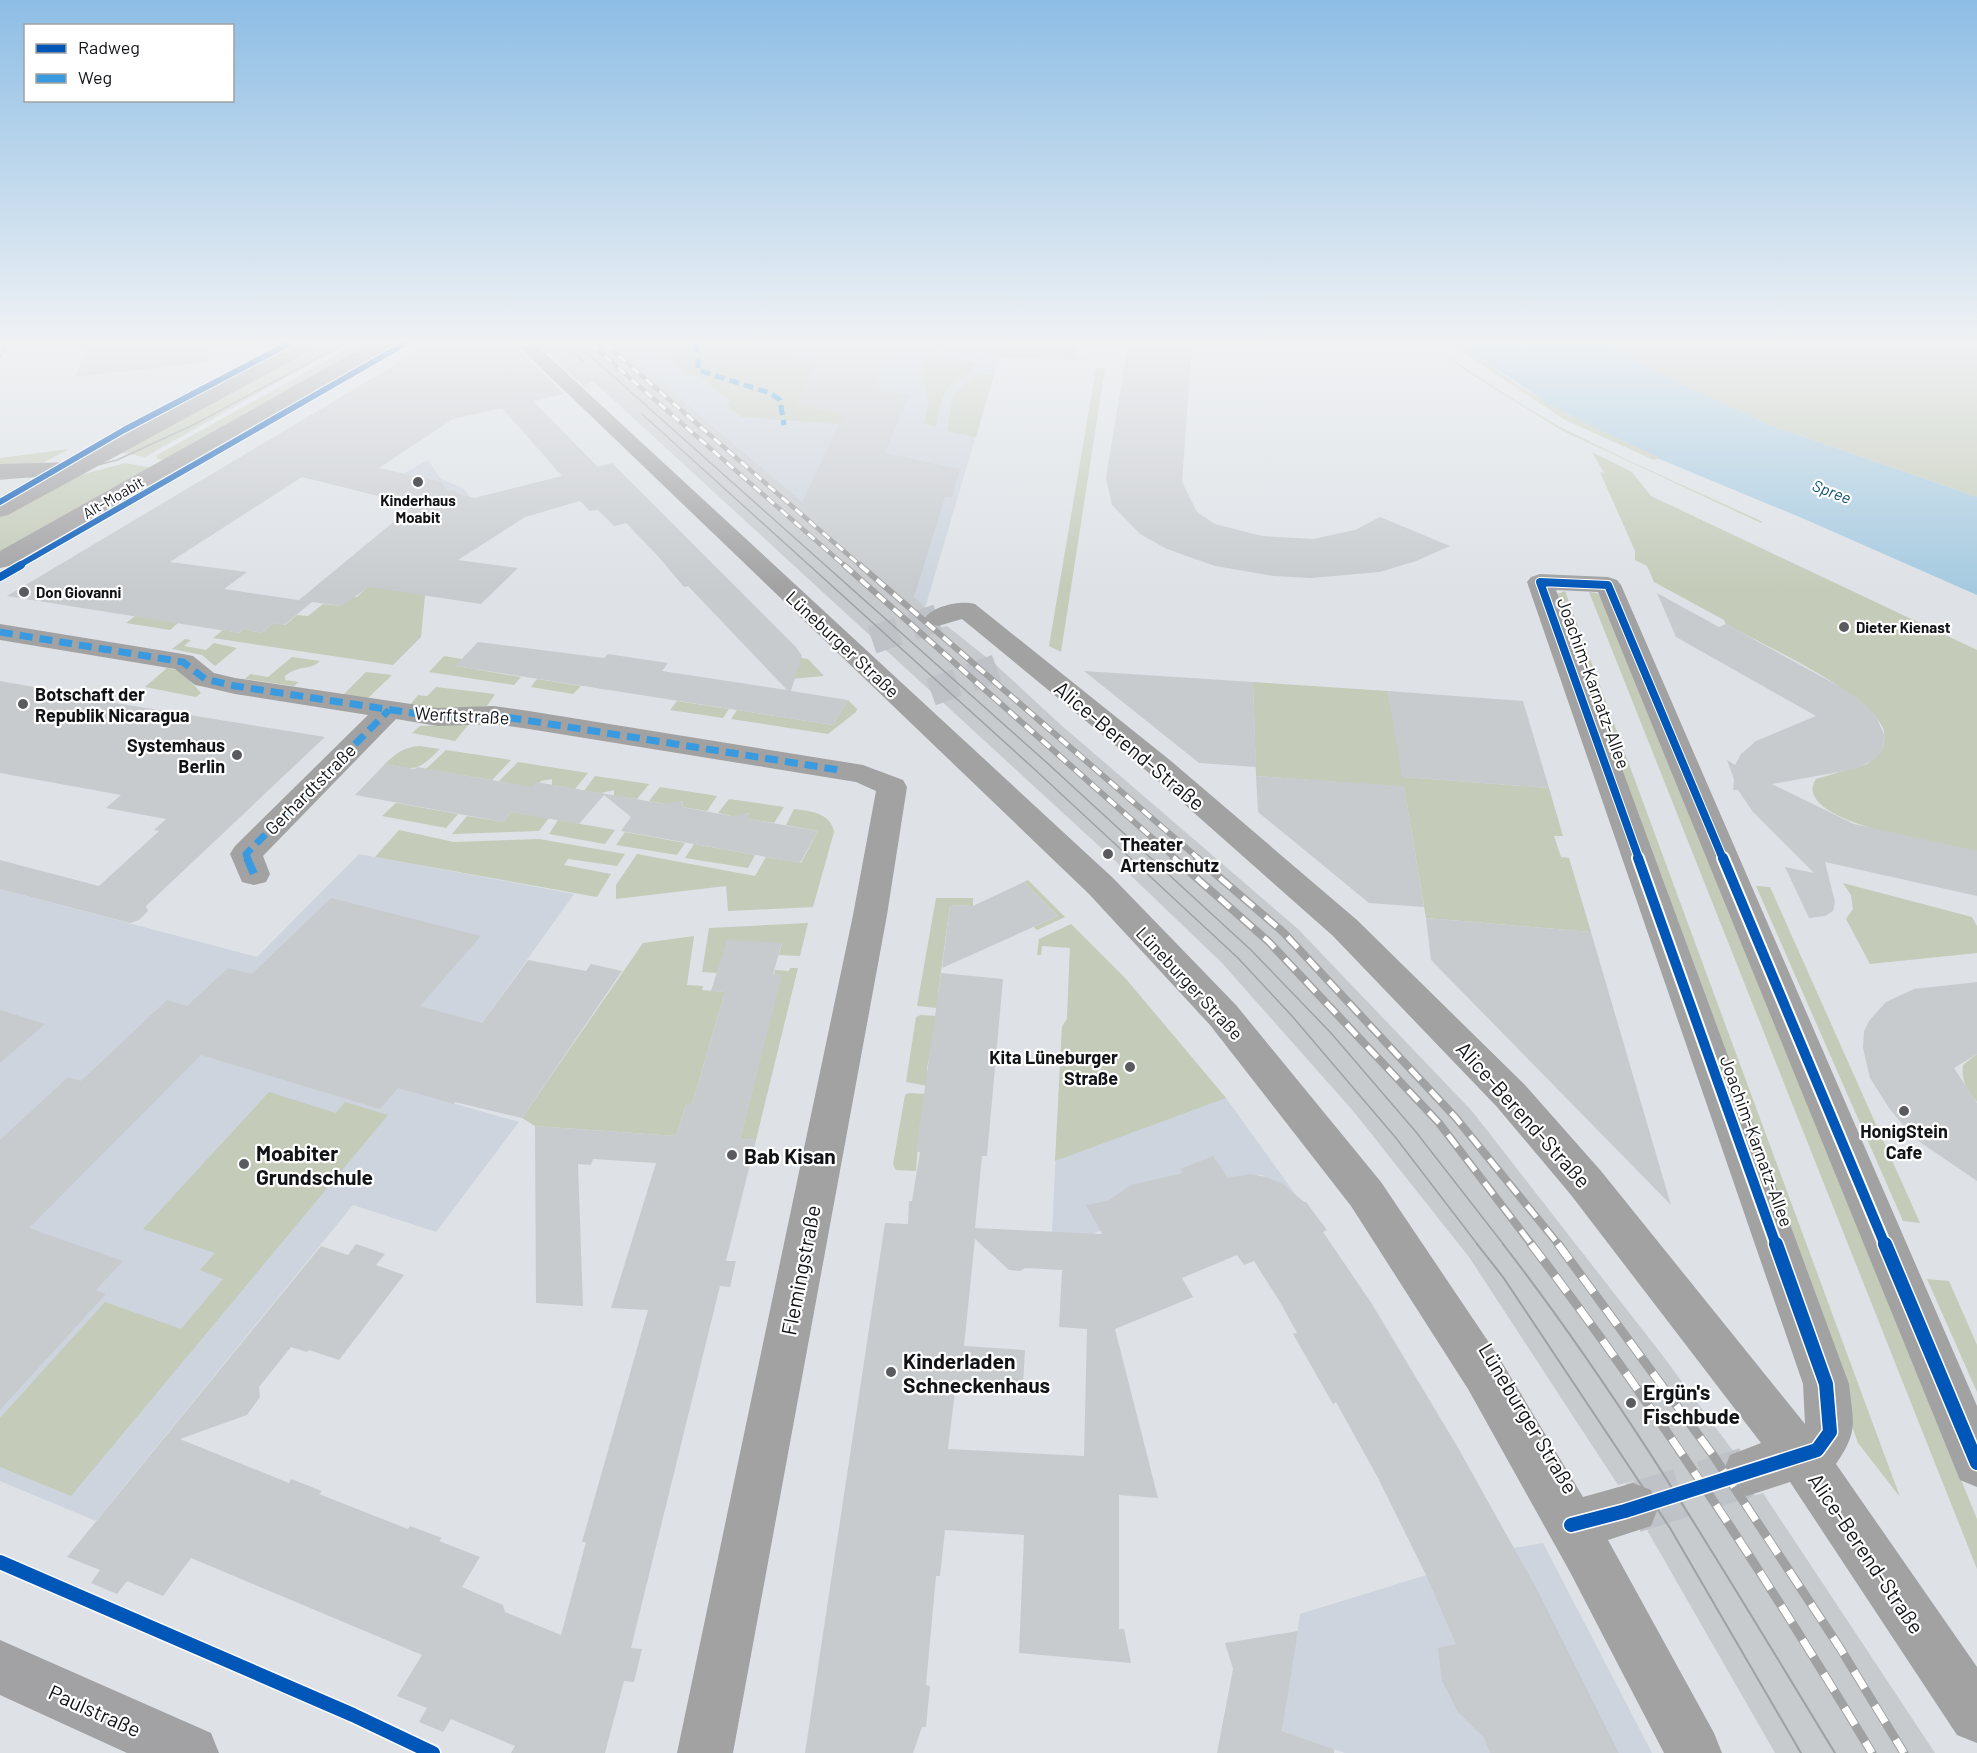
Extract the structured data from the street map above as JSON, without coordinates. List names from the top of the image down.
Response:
{
  "streets": {
    "street": [
      "Alt-Moabit",
      "Lüneburger Straße",
      "Joachim-Karnatz-Allee",
      "Werftstraße",
      "Alice-Berend-Straße",
      "Gerhardtstraße",
      "Flemingstraße",
      "Paulstraße"
    ]
  },
  "crossings": [
    ["Joachim-Karnatz-Allee", "Alice-Berend-Straße"],
    ["Werftstraße", "Gerhardtstraße"],
    ["Werftstraße", "Flemingstraße"]
  ],
  "water": ["Spree"],
  "places": [
    "Kinderhaus Moabit",
    "Don Giovanni",
    "Dieter Kienast",
    "Botschaft der Republik Nicaragua",
    "Systemhaus Berlin",
    "Theater Artenschutz",
    "Kita Lüneburger Straße",
    "HonigStein Cafe",
    "Bab Kisan",
    "Moabiter Grundschule",
    "Kinderladen Schneckenhaus",
    "Ergün's Fischbude"
  ],
  "legend": ["Radweg", "Weg"]
}
